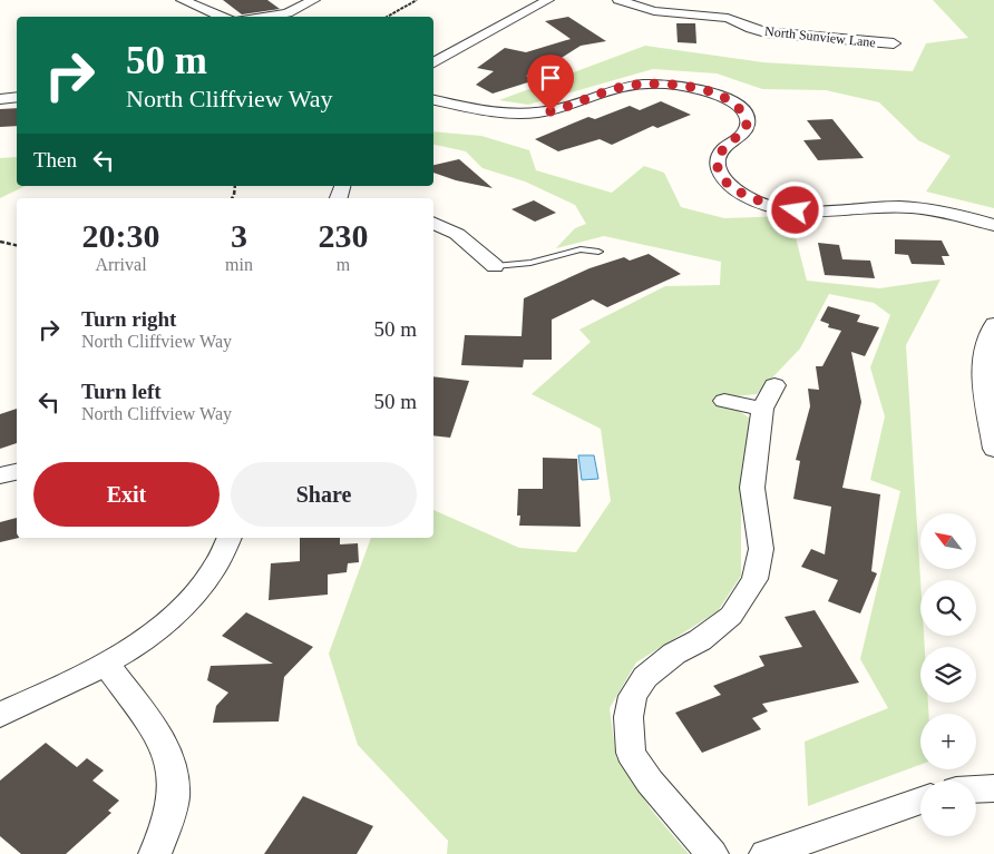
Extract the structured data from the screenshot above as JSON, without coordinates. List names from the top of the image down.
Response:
{
  "streets": {
    "street": ["North Sunview Lane"]
  },
  "north": "top left",
  "page": {
    "turn": ["50 m", "North Cliffview Way"],
    "then": "Then",
    "eta": [
      "20:30",
      "Arrival",
      "3",
      "min",
      "230",
      "m"
    ],
    "list": [
      {
        "name": "Turn right",
        "note": "North Cliffview Way",
        "value": "50 m"
      },
      {
        "name": "Turn left",
        "note": "North Cliffview Way",
        "value": "50 m"
      }
    ],
    "buttons": ["Exit", "Share"],
    "map_buttons": ["+", "−"]
  }
}
